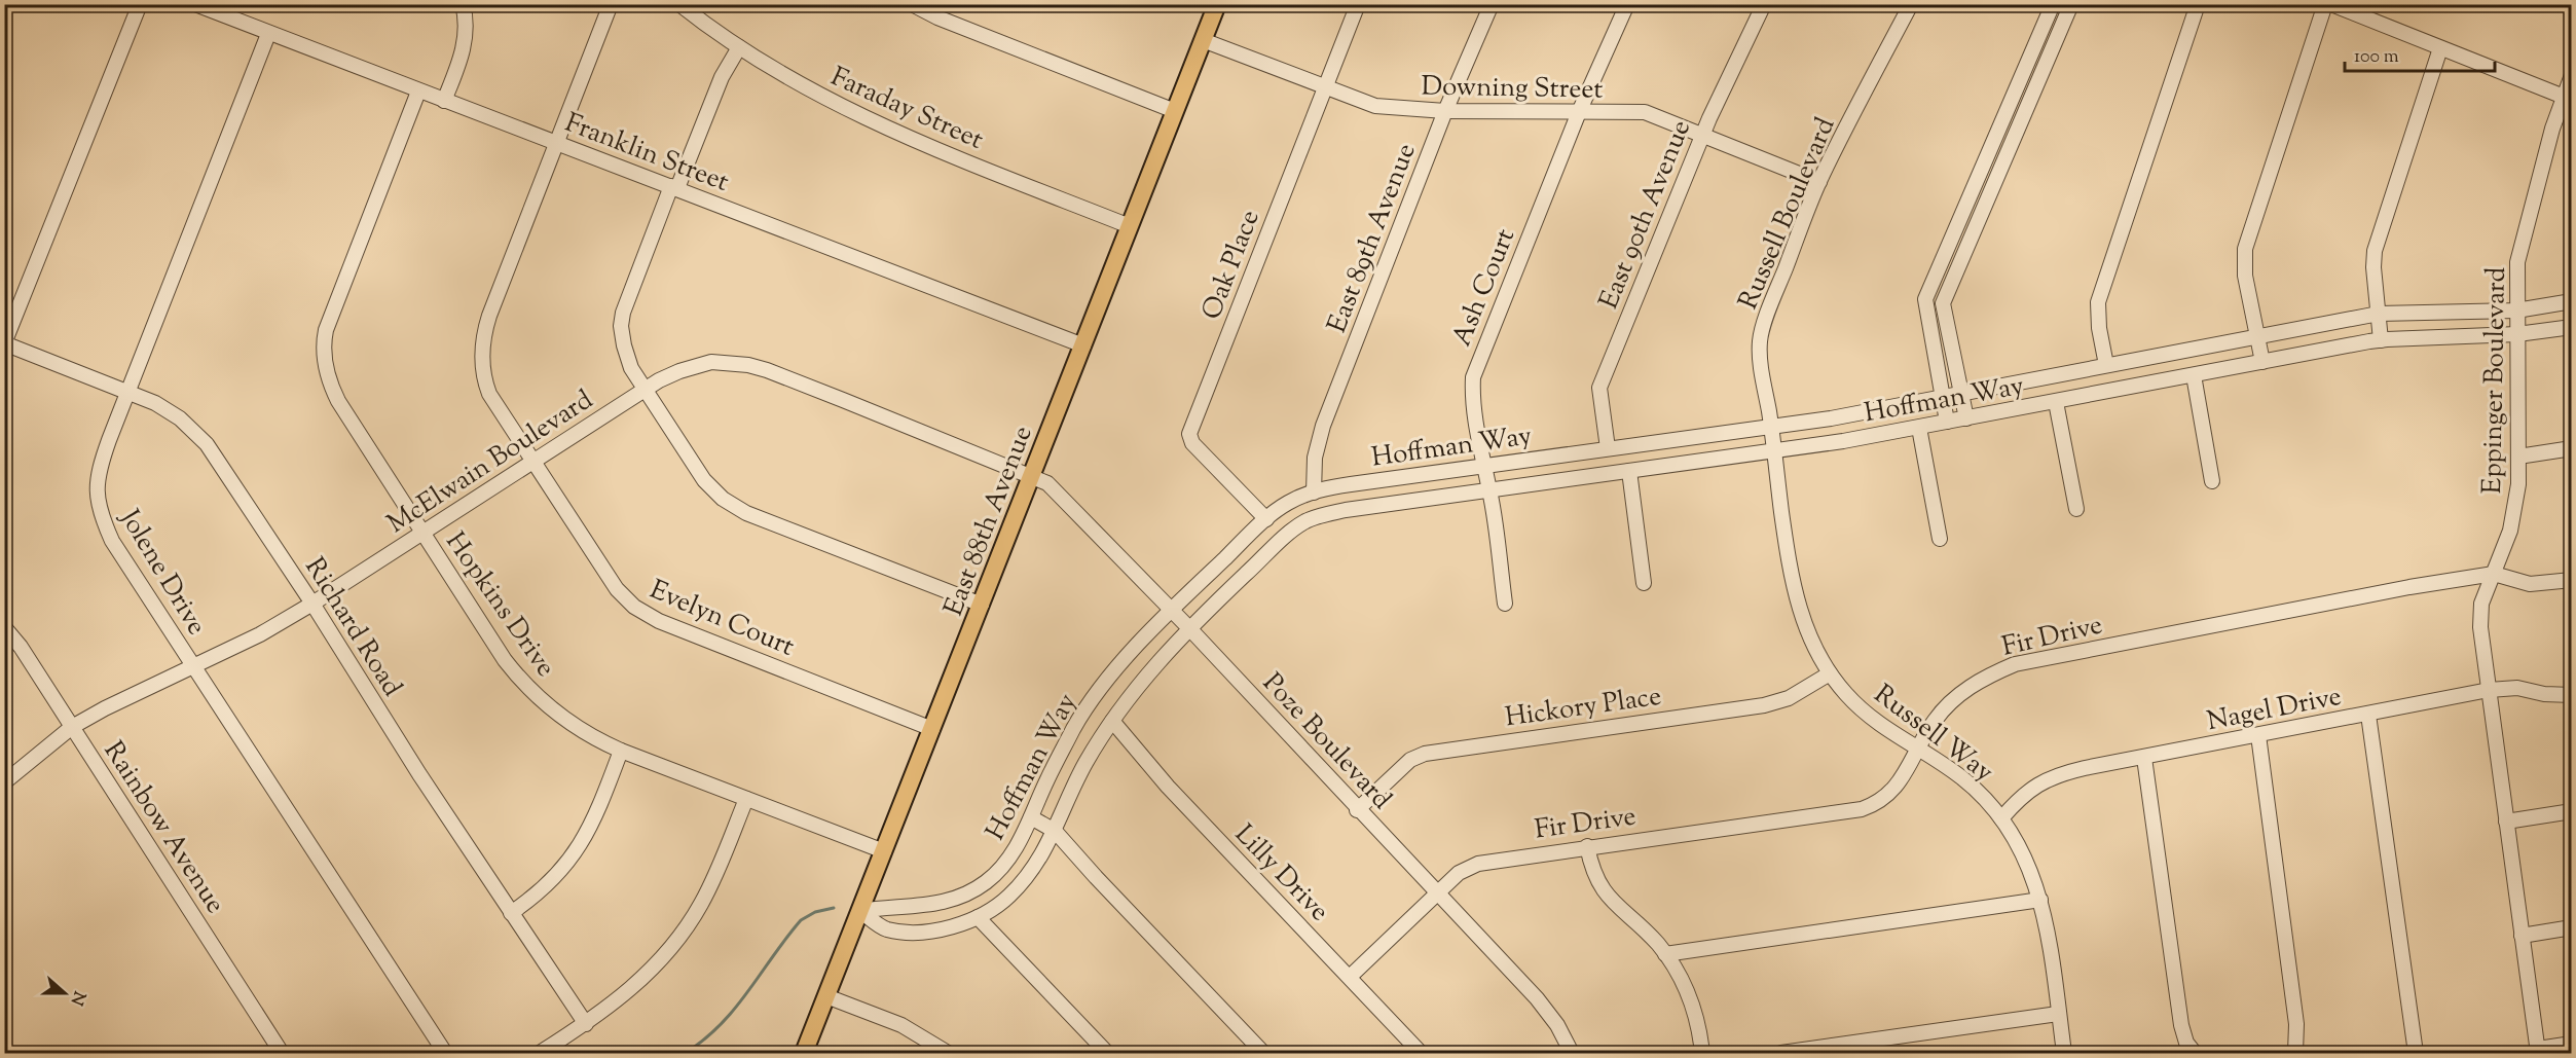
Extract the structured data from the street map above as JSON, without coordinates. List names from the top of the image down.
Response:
{
  "streets": {
    "main road": ["East 88th Avenue"],
    "street": [
      "Downing Street",
      "Faraday Street",
      "Franklin Street",
      "Russell Boulevard",
      "East 90th Avenue",
      "East 89th Avenue",
      "Oak Place",
      "Ash Court",
      "Eppinger Boulevard",
      "Hoffman Way",
      "McElwain Boulevard",
      "Jolene Drive",
      "Hopkins Drive",
      "Evelyn Court",
      "Richard Road",
      "Fir Drive",
      "Hickory Place",
      "Nagel Drive",
      "Russell Way",
      "Poze Boulevard",
      "Rainbow Avenue",
      "Lilly Drive"
    ]
  },
  "crossings": [
    ["Downing Street", "Russell Boulevard"],
    ["Downing Street", "East 90th Avenue"],
    ["Downing Street", "East 89th Avenue"],
    ["Downing Street", "Oak Place"],
    ["Downing Street", "Ash Court"],
    ["Downing Street", "East 88th Avenue"],
    ["Faraday Street", "East 88th Avenue"],
    ["Franklin Street", "East 88th Avenue"],
    ["Franklin Street", "Jolene Drive"],
    ["Franklin Street", "Hopkins Drive"],
    ["Franklin Street", "Evelyn Court"],
    ["Russell Boulevard", "Hoffman Way"],
    ["Russell Boulevard", "Russell Way"],
    ["East 90th Avenue", "Hoffman Way"],
    ["East 89th Avenue", "Hoffman Way"],
    ["Oak Place", "Hoffman Way"],
    ["Ash Court", "Hoffman Way"],
    ["Eppinger Boulevard", "Hoffman Way"],
    ["Eppinger Boulevard", "Fir Drive"],
    ["Eppinger Boulevard", "Nagel Drive"],
    ["Hoffman Way", "East 88th Avenue"],
    ["Hoffman Way", "Russell Way"],
    ["Hoffman Way", "Poze Boulevard"],
    ["Hoffman Way", "Lilly Drive"],
    ["McElwain Boulevard", "East 88th Avenue"],
    ["McElwain Boulevard", "Jolene Drive"],
    ["McElwain Boulevard", "Hopkins Drive"],
    ["McElwain Boulevard", "Evelyn Court"],
    ["McElwain Boulevard", "Richard Road"],
    ["McElwain Boulevard", "Poze Boulevard"],
    ["McElwain Boulevard", "Rainbow Avenue"],
    ["East 88th Avenue", "Hopkins Drive"],
    ["East 88th Avenue", "Evelyn Court"],
    ["East 88th Avenue", "Poze Boulevard"],
    ["Jolene Drive", "Richard Road"],
    ["Fir Drive", "Russell Way"],
    ["Fir Drive", "Poze Boulevard"],
    ["Fir Drive", "Lilly Drive"],
    ["Hickory Place", "Russell Way"],
    ["Hickory Place", "Poze Boulevard"],
    ["Nagel Drive", "Russell Way"]
  ],
  "scale_bar": "100 m",
  "north": "right"
}
